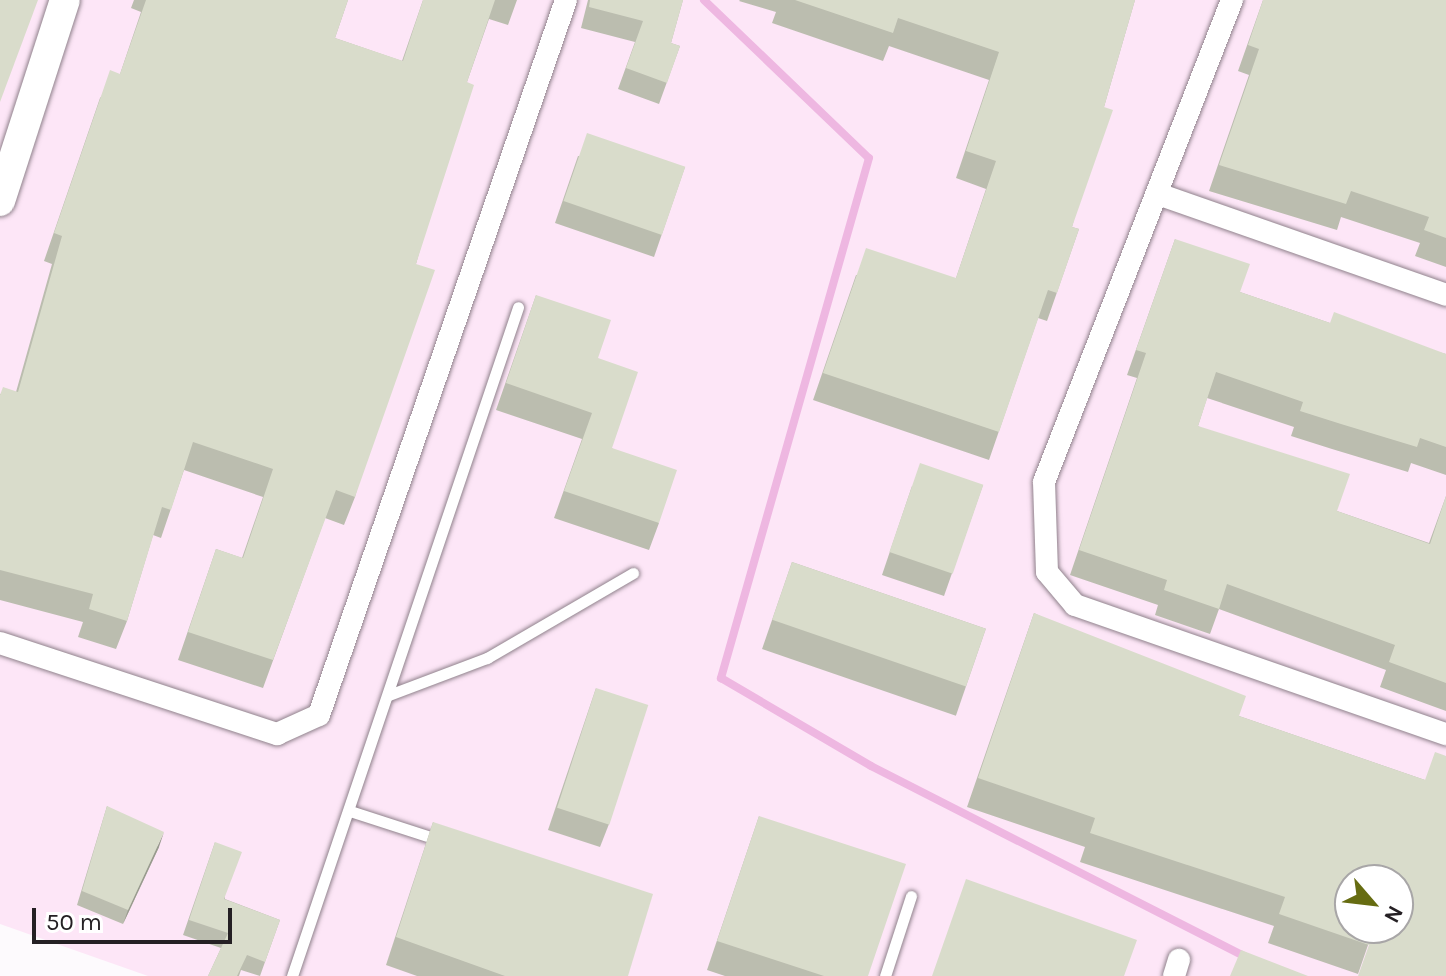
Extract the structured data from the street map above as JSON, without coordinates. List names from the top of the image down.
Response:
{
  "scale_bar": "50 m",
  "north": "bottom right"
}
